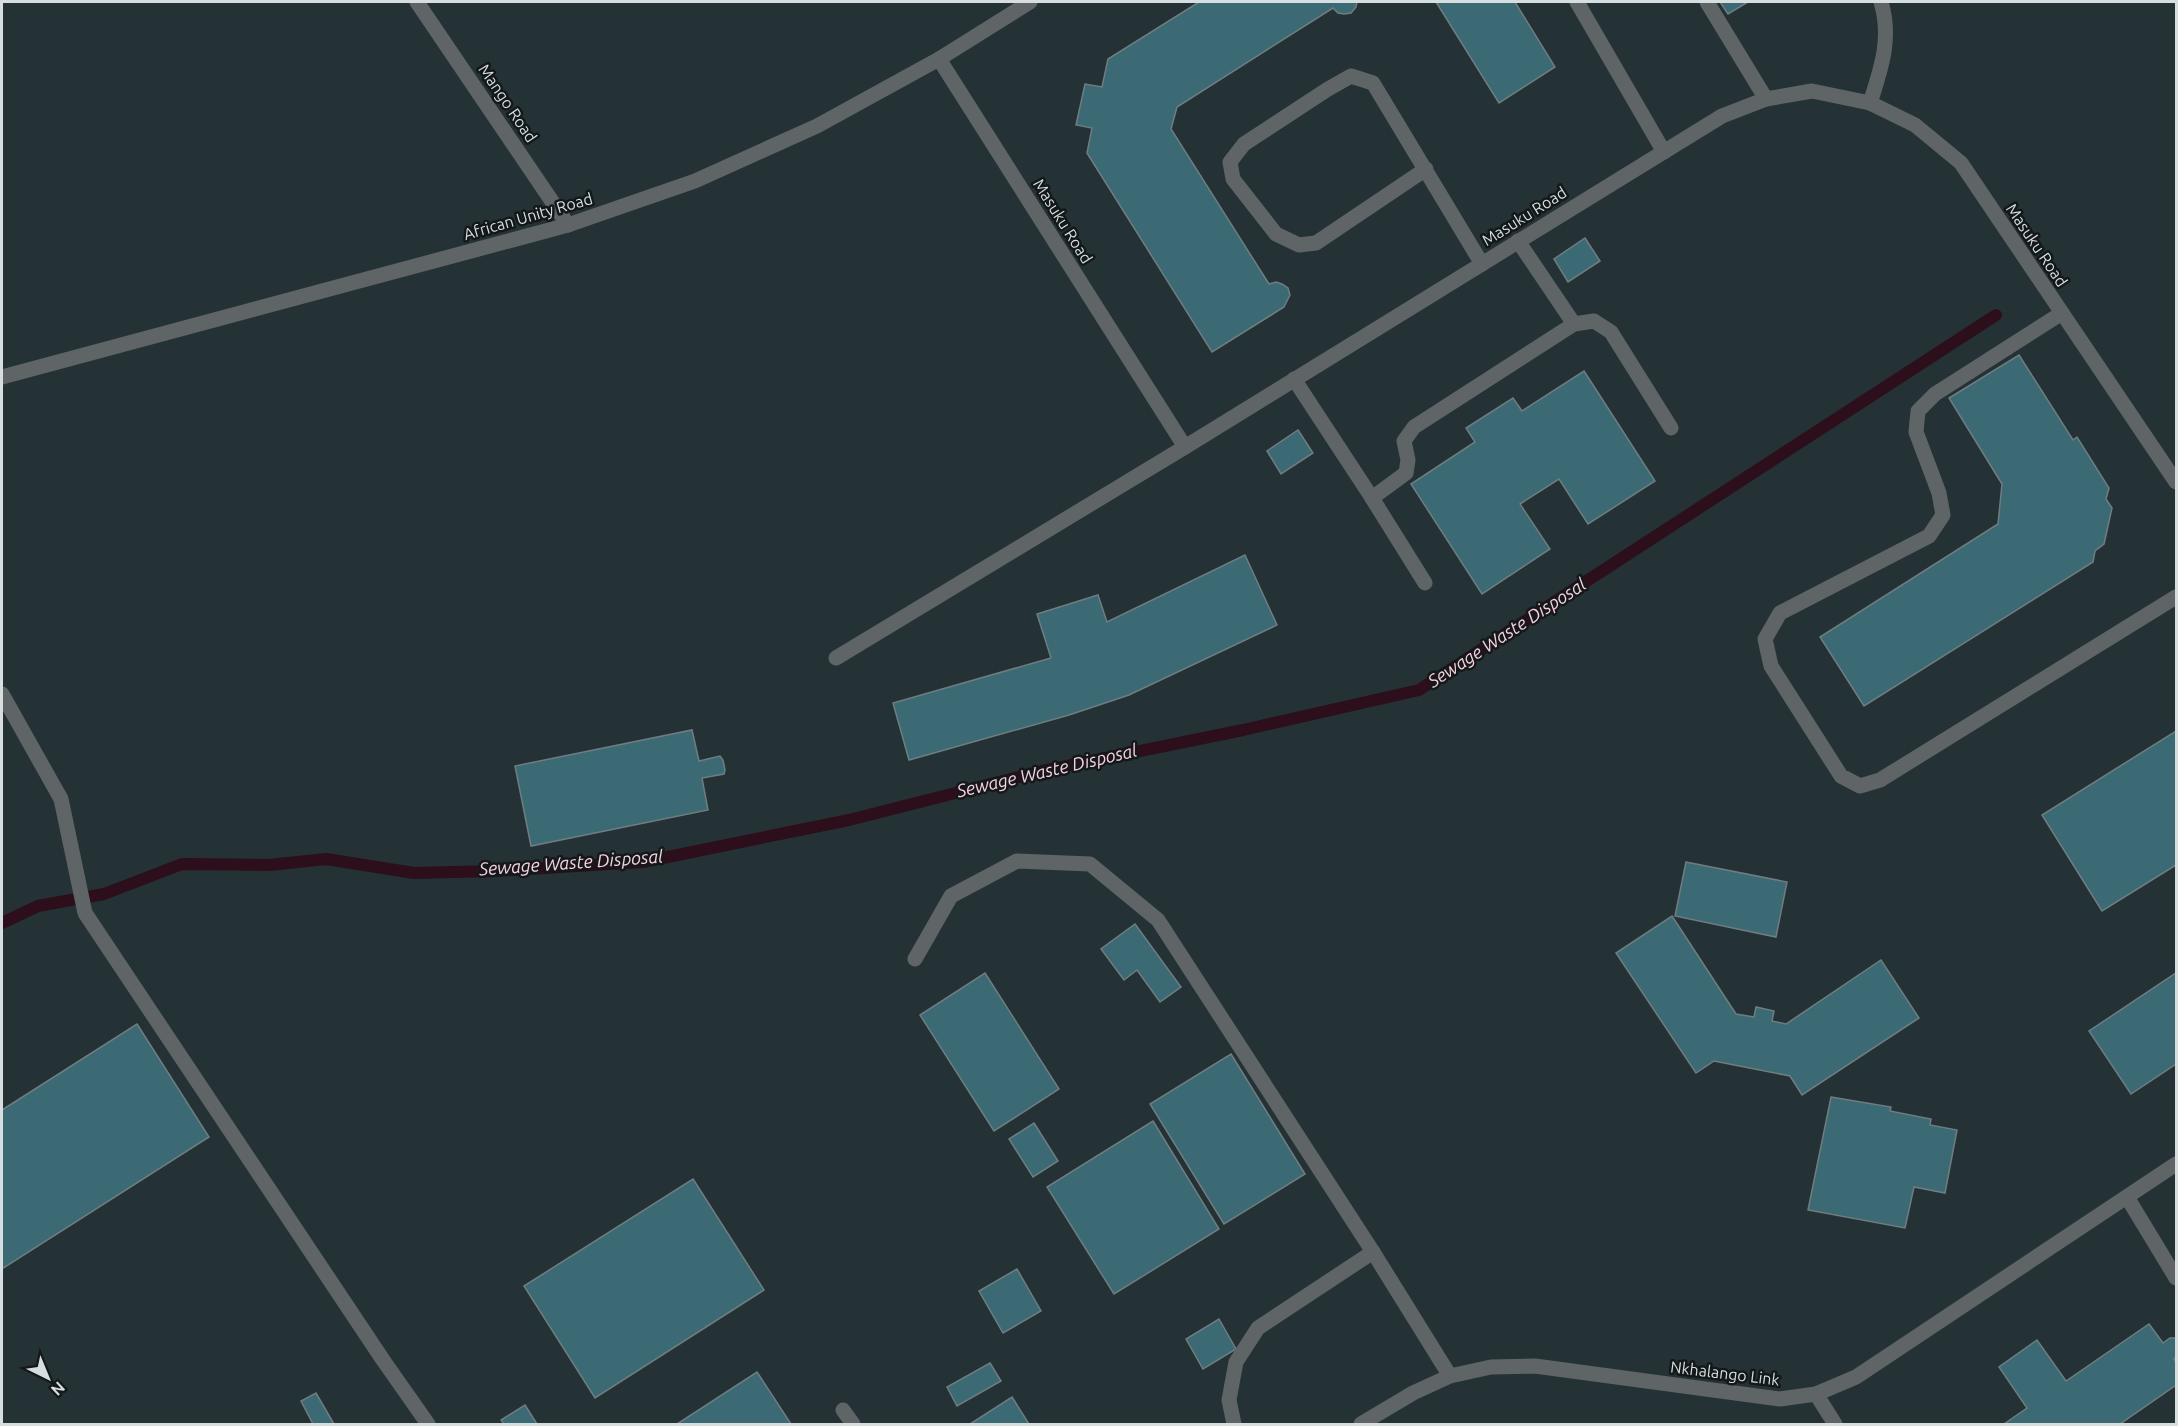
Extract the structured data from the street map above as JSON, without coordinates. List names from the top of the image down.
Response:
{
  "streets": {
    "street": [
      "Mango Road",
      "African Unity Road",
      "Masuku Road",
      "Nkhalango Link"
    ]
  },
  "crossings": [
    ["Mango Road", "African Unity Road"],
    ["African Unity Road", "Masuku Road"]
  ],
  "water": ["Sewage Waste Disposal"],
  "north": "bottom right"
}
